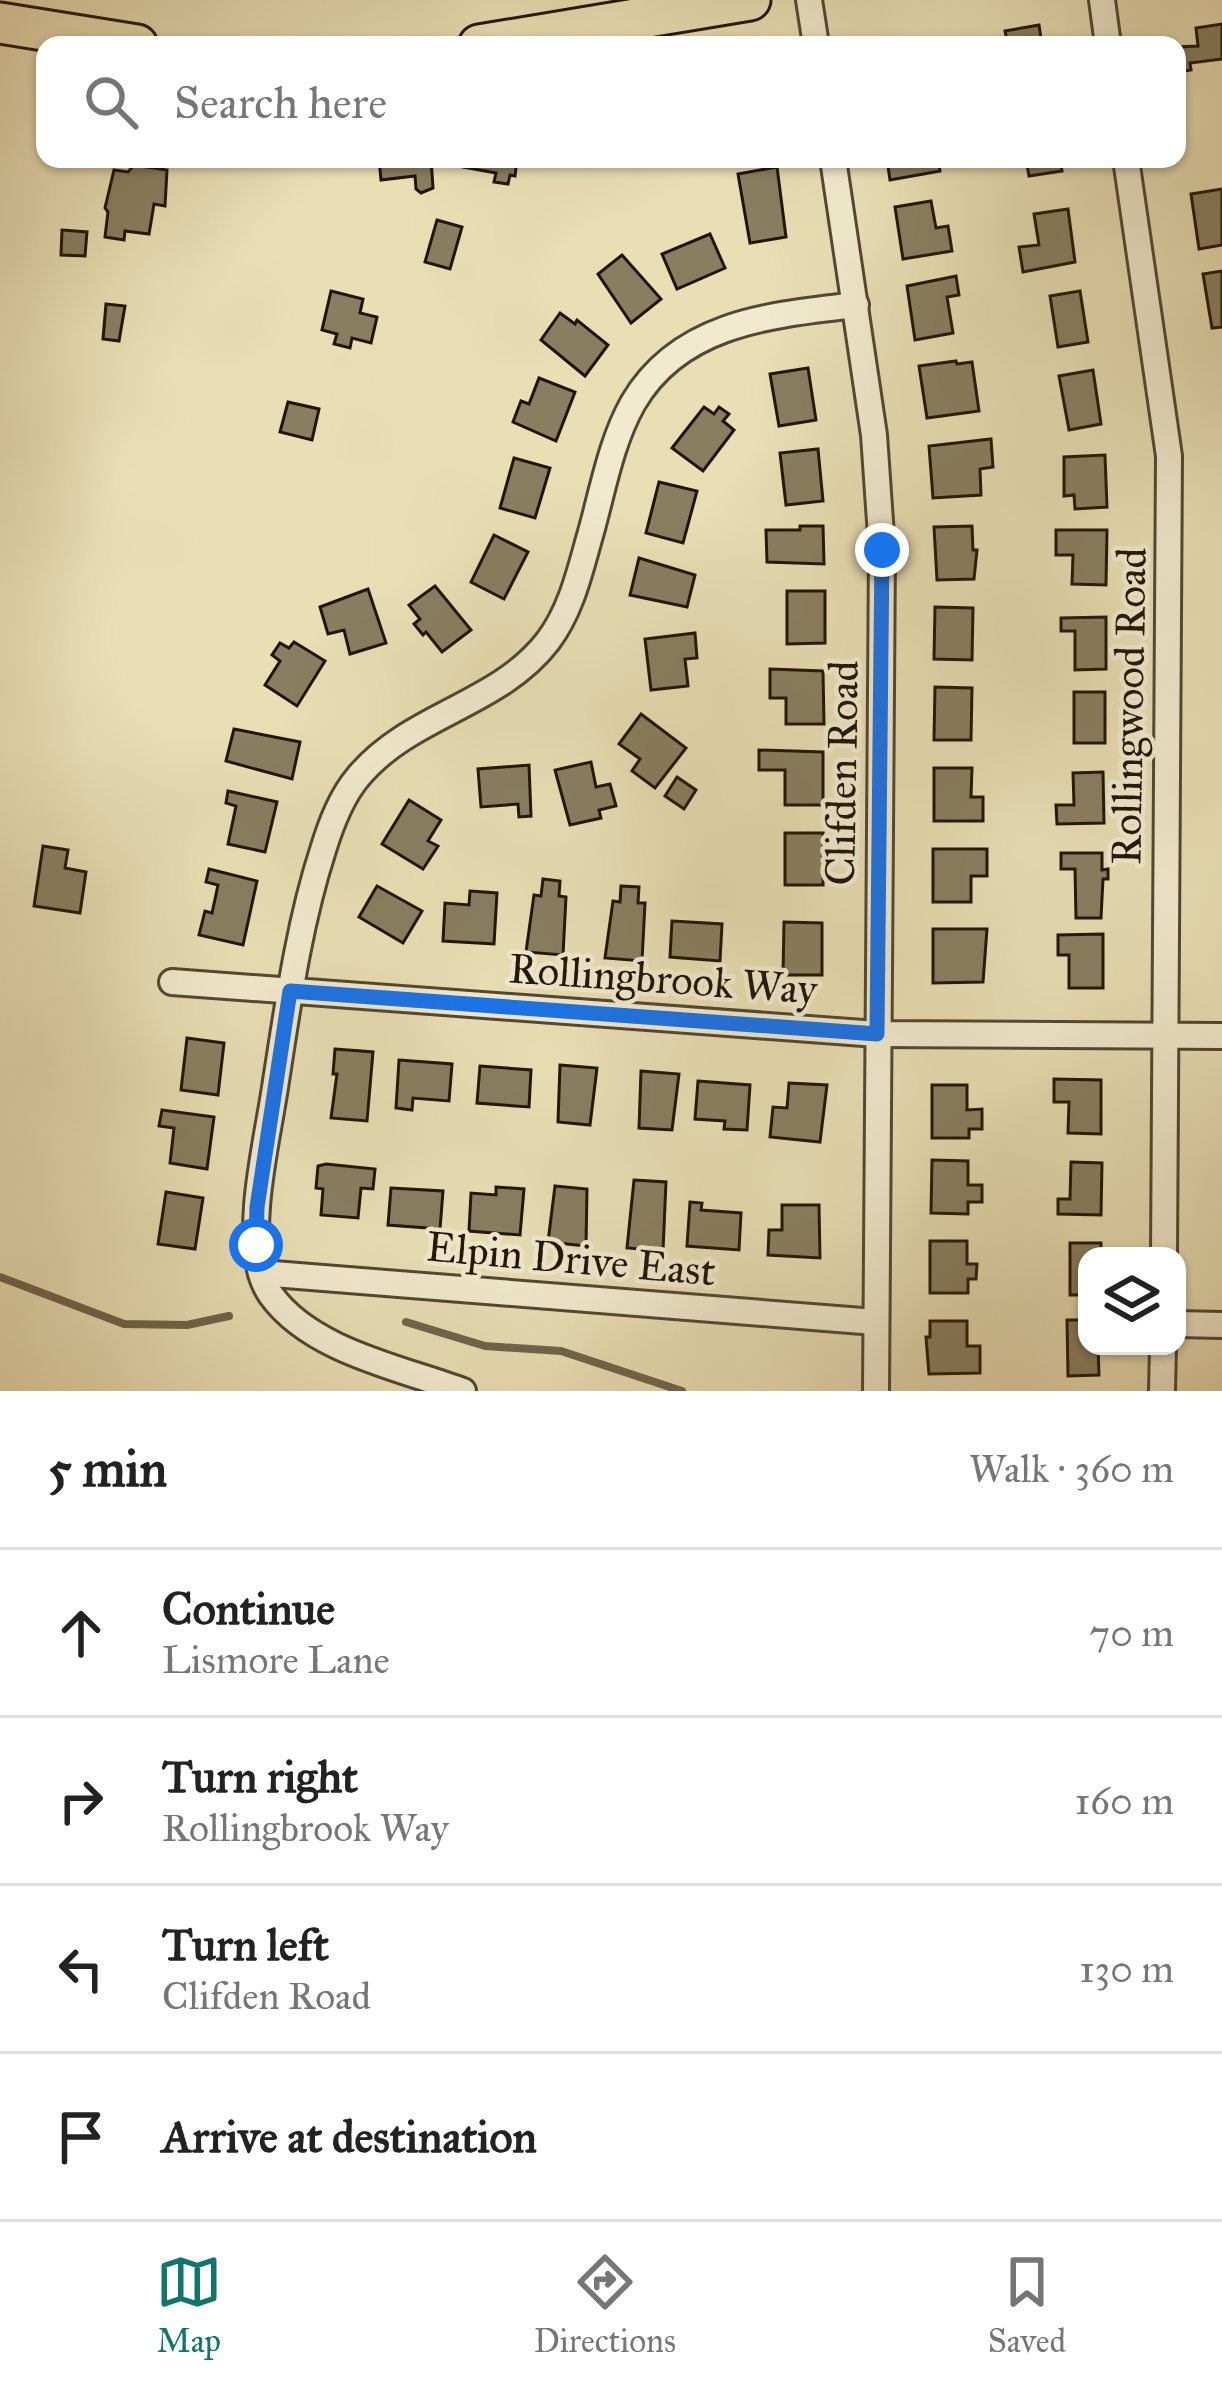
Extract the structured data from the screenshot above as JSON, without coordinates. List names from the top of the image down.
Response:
{
  "streets": {
    "street": [
      "Rollingwood Road",
      "Clifden Road",
      "Rollingbrook Way",
      "Elpin Drive East"
    ]
  },
  "crossings": [
    ["Rollingwood Road", "Rollingbrook Way"],
    ["Clifden Road", "Rollingbrook Way"],
    ["Clifden Road", "Elpin Drive East"]
  ],
  "page": {
    "search": "Search here",
    "heading": ["5 min", "Walk · 360 m"],
    "list": [
      ["Continue", "Lismore Lane", "70 m"],
      ["Turn right", "Rollingbrook Way", "160 m"],
      ["Turn left", "Clifden Road", "130 m"],
      "Arrive at destination"
    ],
    "nav": ["Map", "Directions", "Saved"]
  }
}
